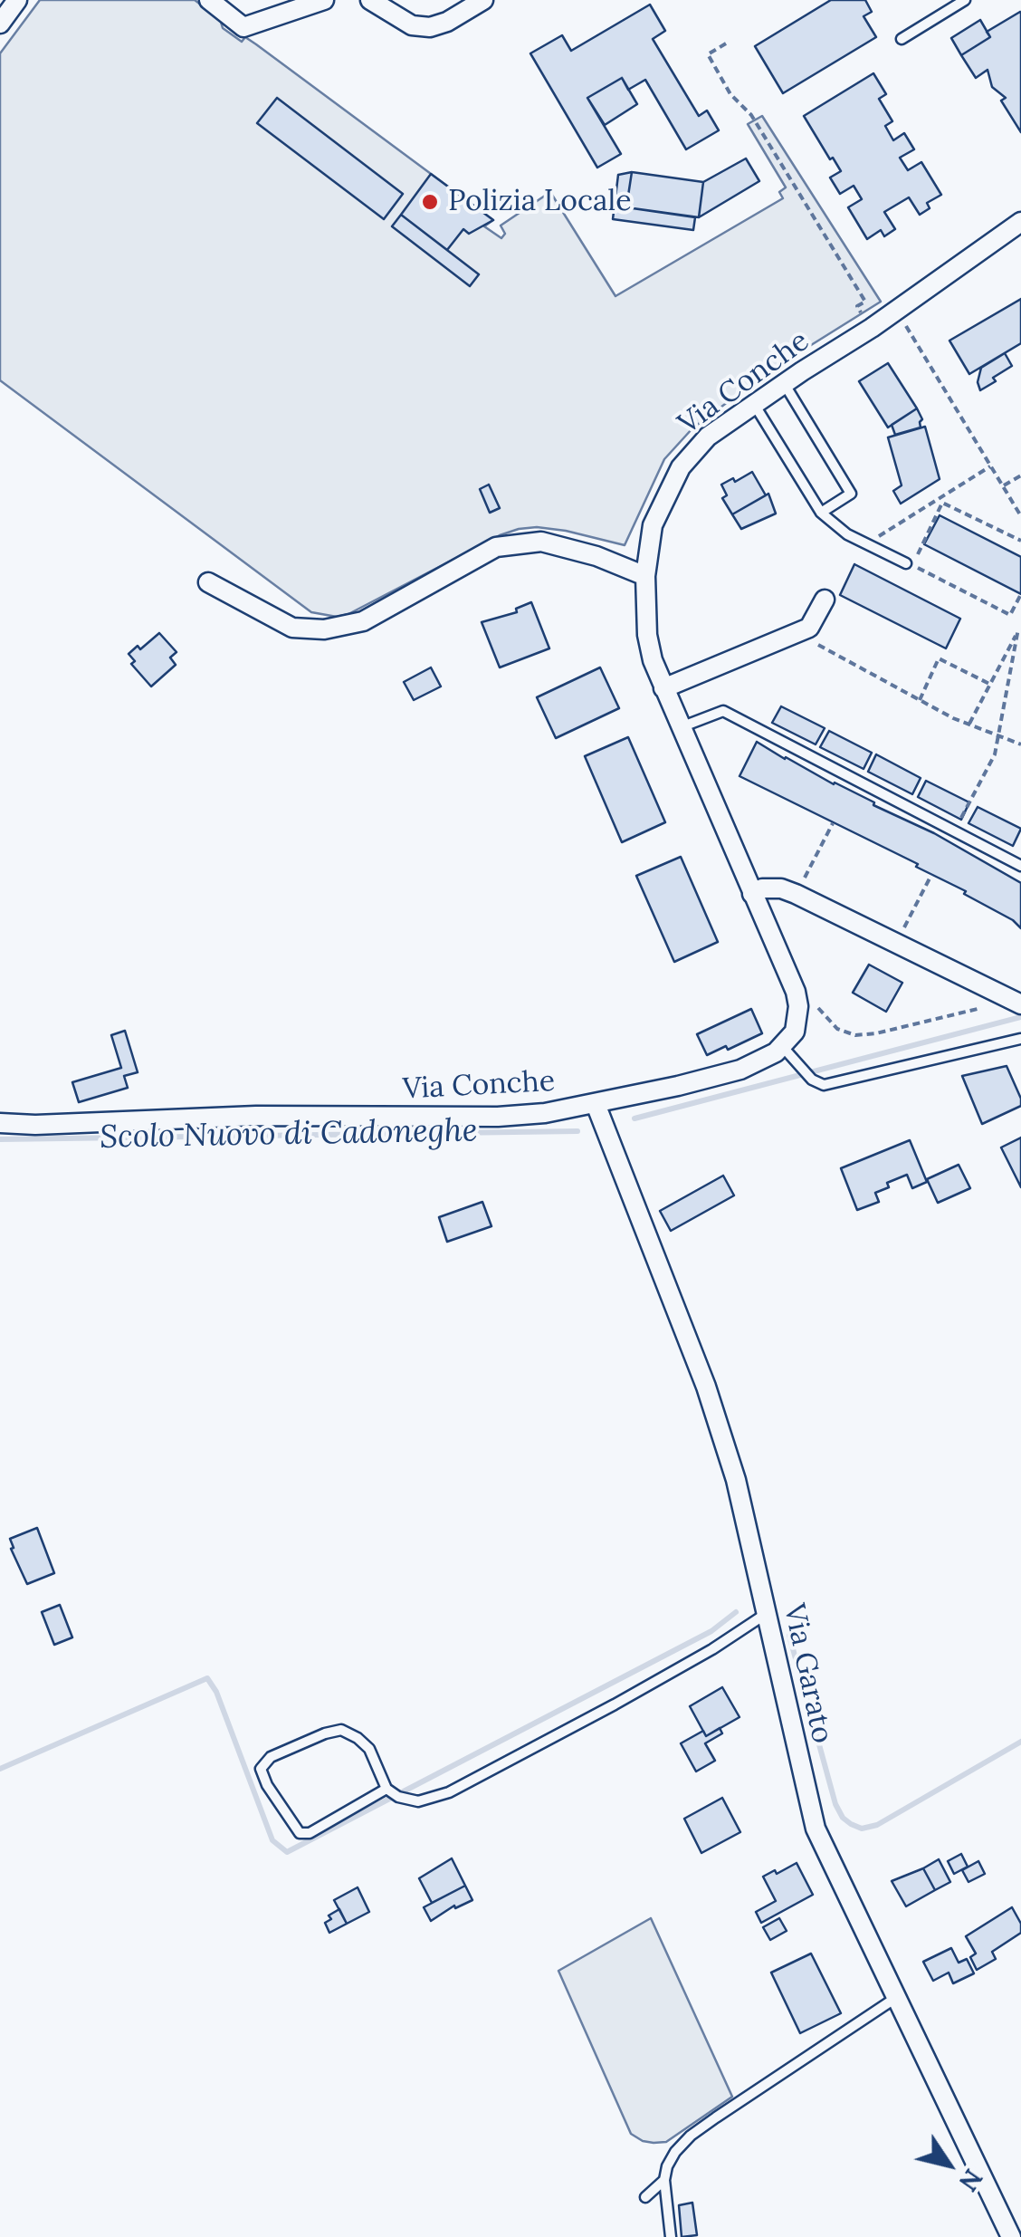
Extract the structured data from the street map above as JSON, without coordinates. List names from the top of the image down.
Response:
{
  "streets": {
    "street": ["Via Conche", "Via Garato"]
  },
  "crossings": [
    ["Via Conche", "Via Garato"]
  ],
  "water": ["Scolo Nuovo di Cadoneghe"],
  "places": ["Polizia Locale"],
  "north": "bottom right"
}
